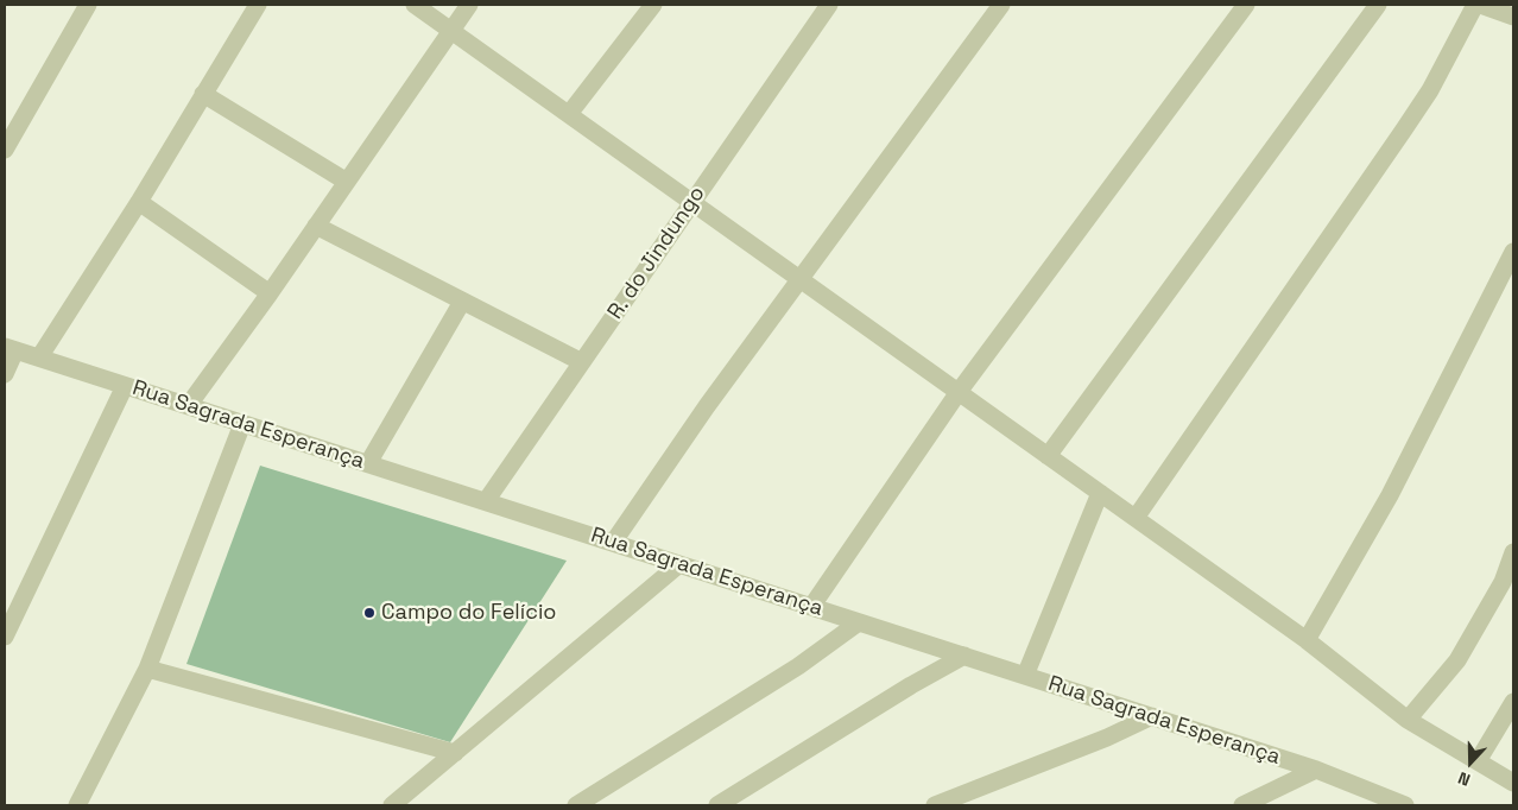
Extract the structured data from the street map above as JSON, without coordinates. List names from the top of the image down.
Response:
{
  "streets": {
    "street": ["R. do Jindungo", "Rua Sagrada Esperança"]
  },
  "crossings": [
    ["R. do Jindungo", "Rua Sagrada Esperança"]
  ],
  "places": ["Campo do Felício"],
  "north": "bottom"
}
